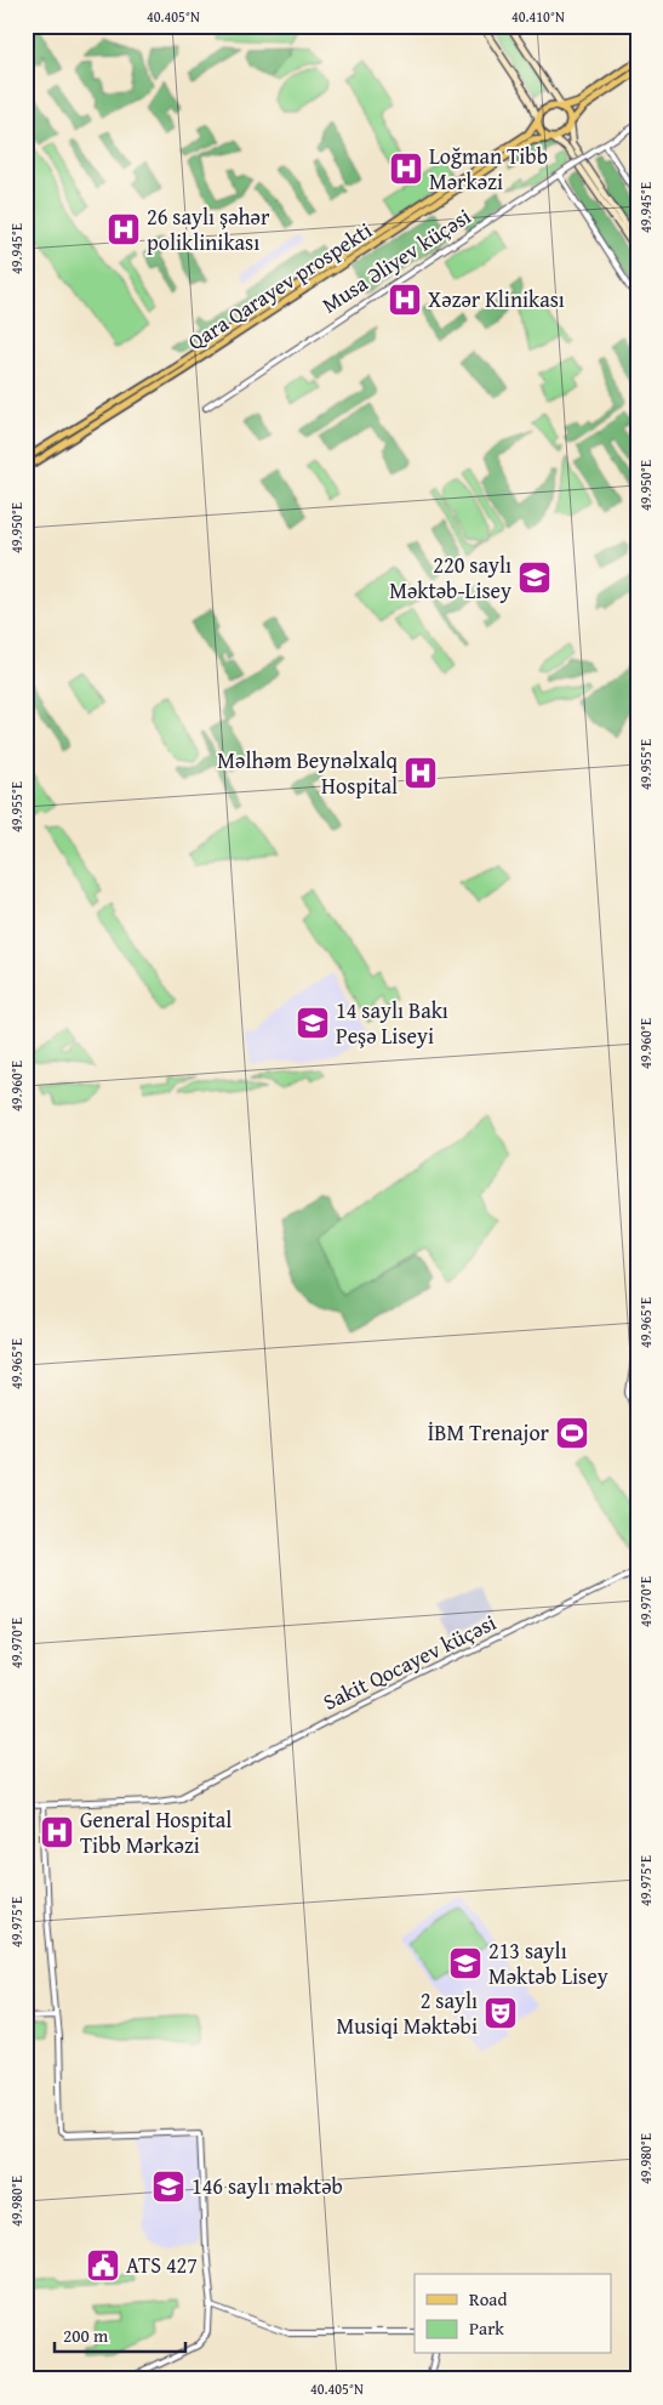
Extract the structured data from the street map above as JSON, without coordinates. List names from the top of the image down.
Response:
{
  "streets": {
    "main road": ["Qara Qarayev prospekti"],
    "street": ["Musa Əliyev küçəsi", "Sakit Qocayev küçəsi"]
  },
  "places": {
    "hospital": [
      "Loğman Tibb Mərkəzi",
      "26 saylı şəhər poliklinikası",
      "Xəzər Klinikası",
      "Məlhəm Beynəlxalq Hospital",
      "General Hospital Tibb Mərkəzi"
    ],
    "school or university": [
      "220 saylı Məktəb-Lisey",
      "14 saylı Bakı Peşə Liseyi",
      "213 saylı Məktəb Lisey",
      "146 saylı məktəb"
    ],
    "sports": ["İBM Trenajor"],
    "theatre": ["2 saylı Musiqi Məktəbi"],
    "public building": ["ATS 427"]
  },
  "legend": ["Road", "Park"],
  "scale_bar": "200 m",
  "coordinates": [
    "40.405°N",
    "40.410°N",
    "49.945°E",
    "49.950°E",
    "49.955°E",
    "49.960°E",
    "49.965°E",
    "49.970°E",
    "49.975°E",
    "49.980°E"
  ]
}
